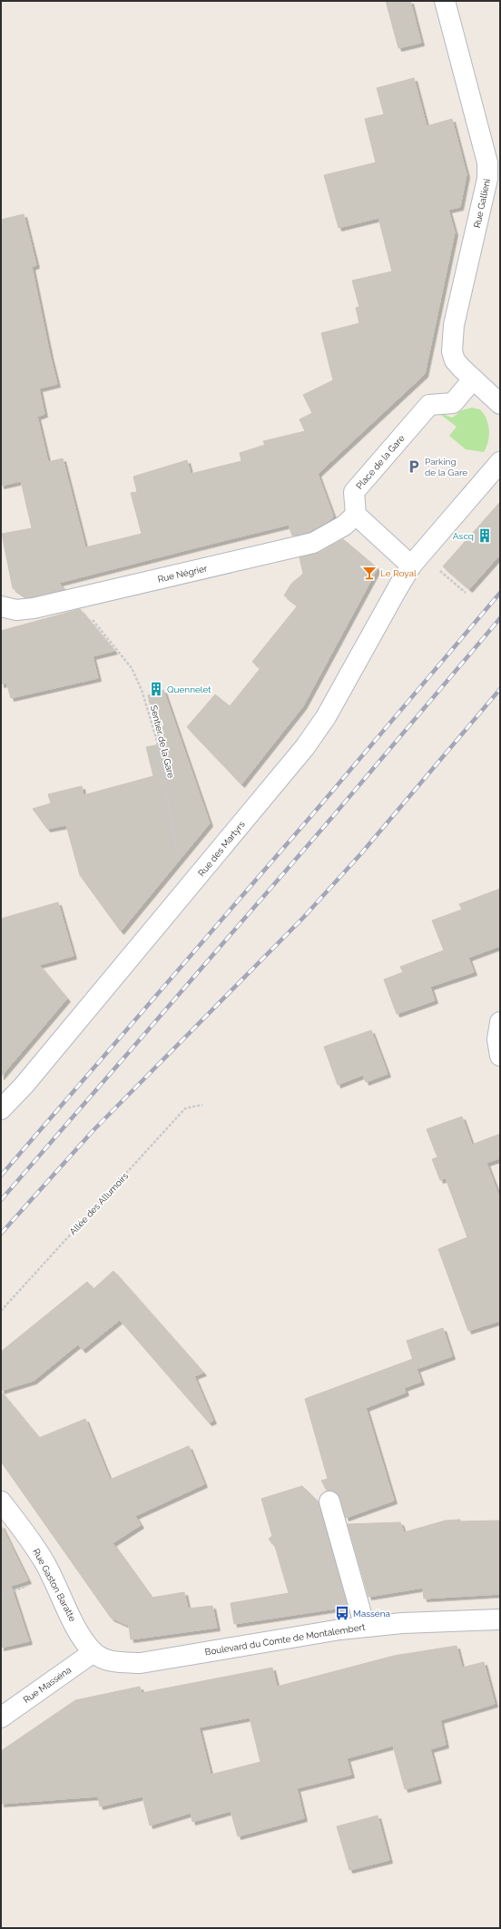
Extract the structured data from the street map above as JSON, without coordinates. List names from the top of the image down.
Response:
{
  "streets": {
    "street": [
      "Rue Gallieni",
      "Place de la Gare",
      "Rue Négrier",
      "Rue des Martyrs",
      "Rue Gaston Baratte",
      "Boulevard du Comte de Montalembert",
      "Rue Masséna"
    ],
    "path": ["Sentier de la Gare", "Allée des Allumoirs"]
  },
  "crossings": [
    ["Rue Gallieni", "Place de la Gare"],
    ["Place de la Gare", "Rue Négrier"],
    ["Rue Négrier", "Sentier de la Gare"],
    ["Sentier de la Gare", "Rue des Martyrs"],
    ["Rue Gaston Baratte", "Boulevard du Comte de Montalembert"],
    ["Rue Gaston Baratte", "Rue Masséna"],
    ["Boulevard du Comte de Montalembert", "Rue Masséna"]
  ],
  "places": {
    "parking": ["Parking de la Gare"],
    "building": ["Ascq", "Quennelet"],
    "bar": ["Le Royal"],
    "bus stop": ["Masséna"]
  }
}
